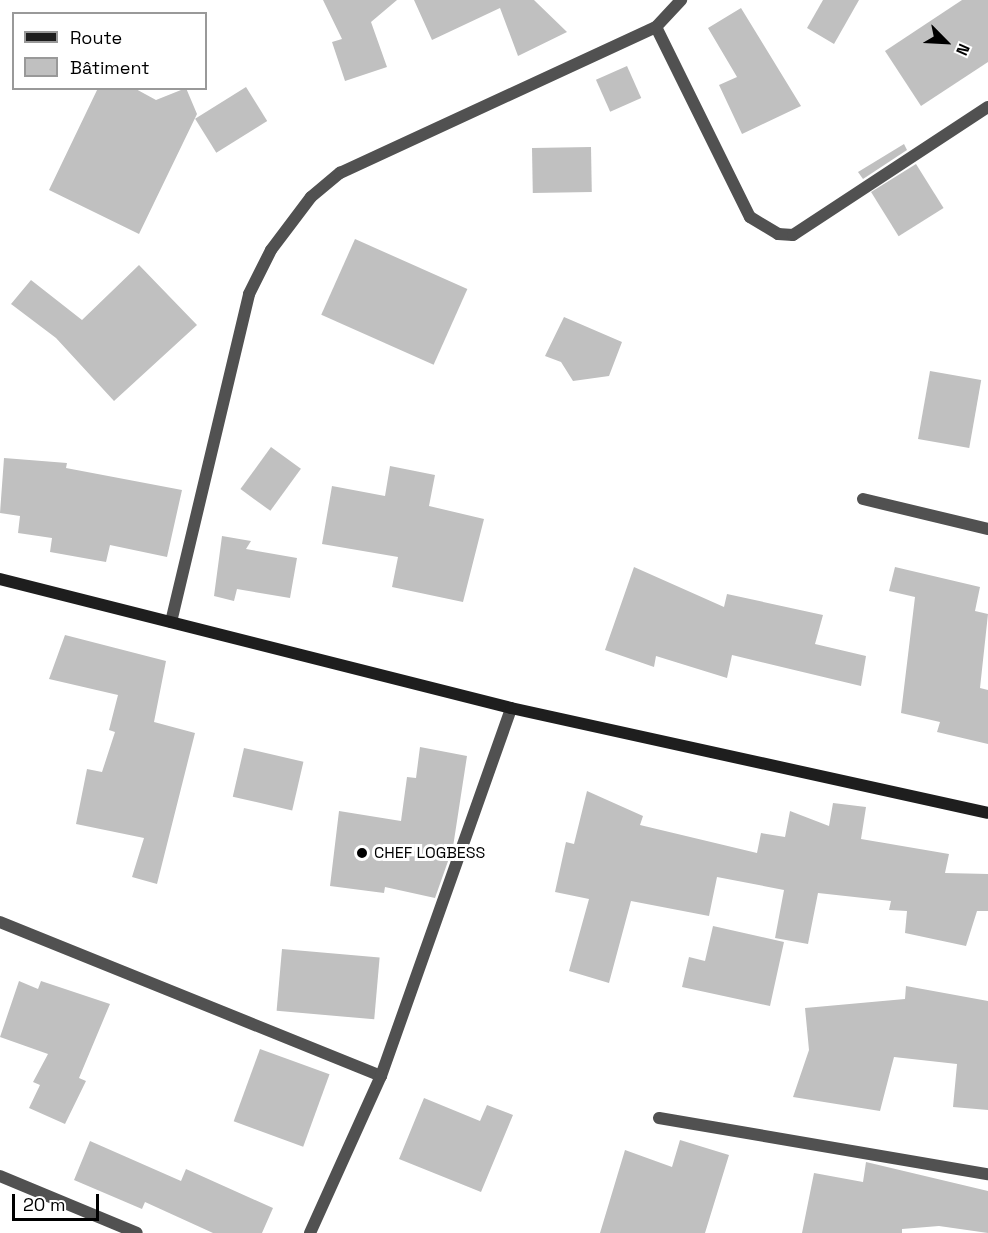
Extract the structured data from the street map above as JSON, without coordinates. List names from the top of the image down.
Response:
{
  "places": ["CHEF LOGBESS"],
  "legend": ["Route", "Bâtiment"],
  "scale_bar": "20 m",
  "north": "bottom right"
}
